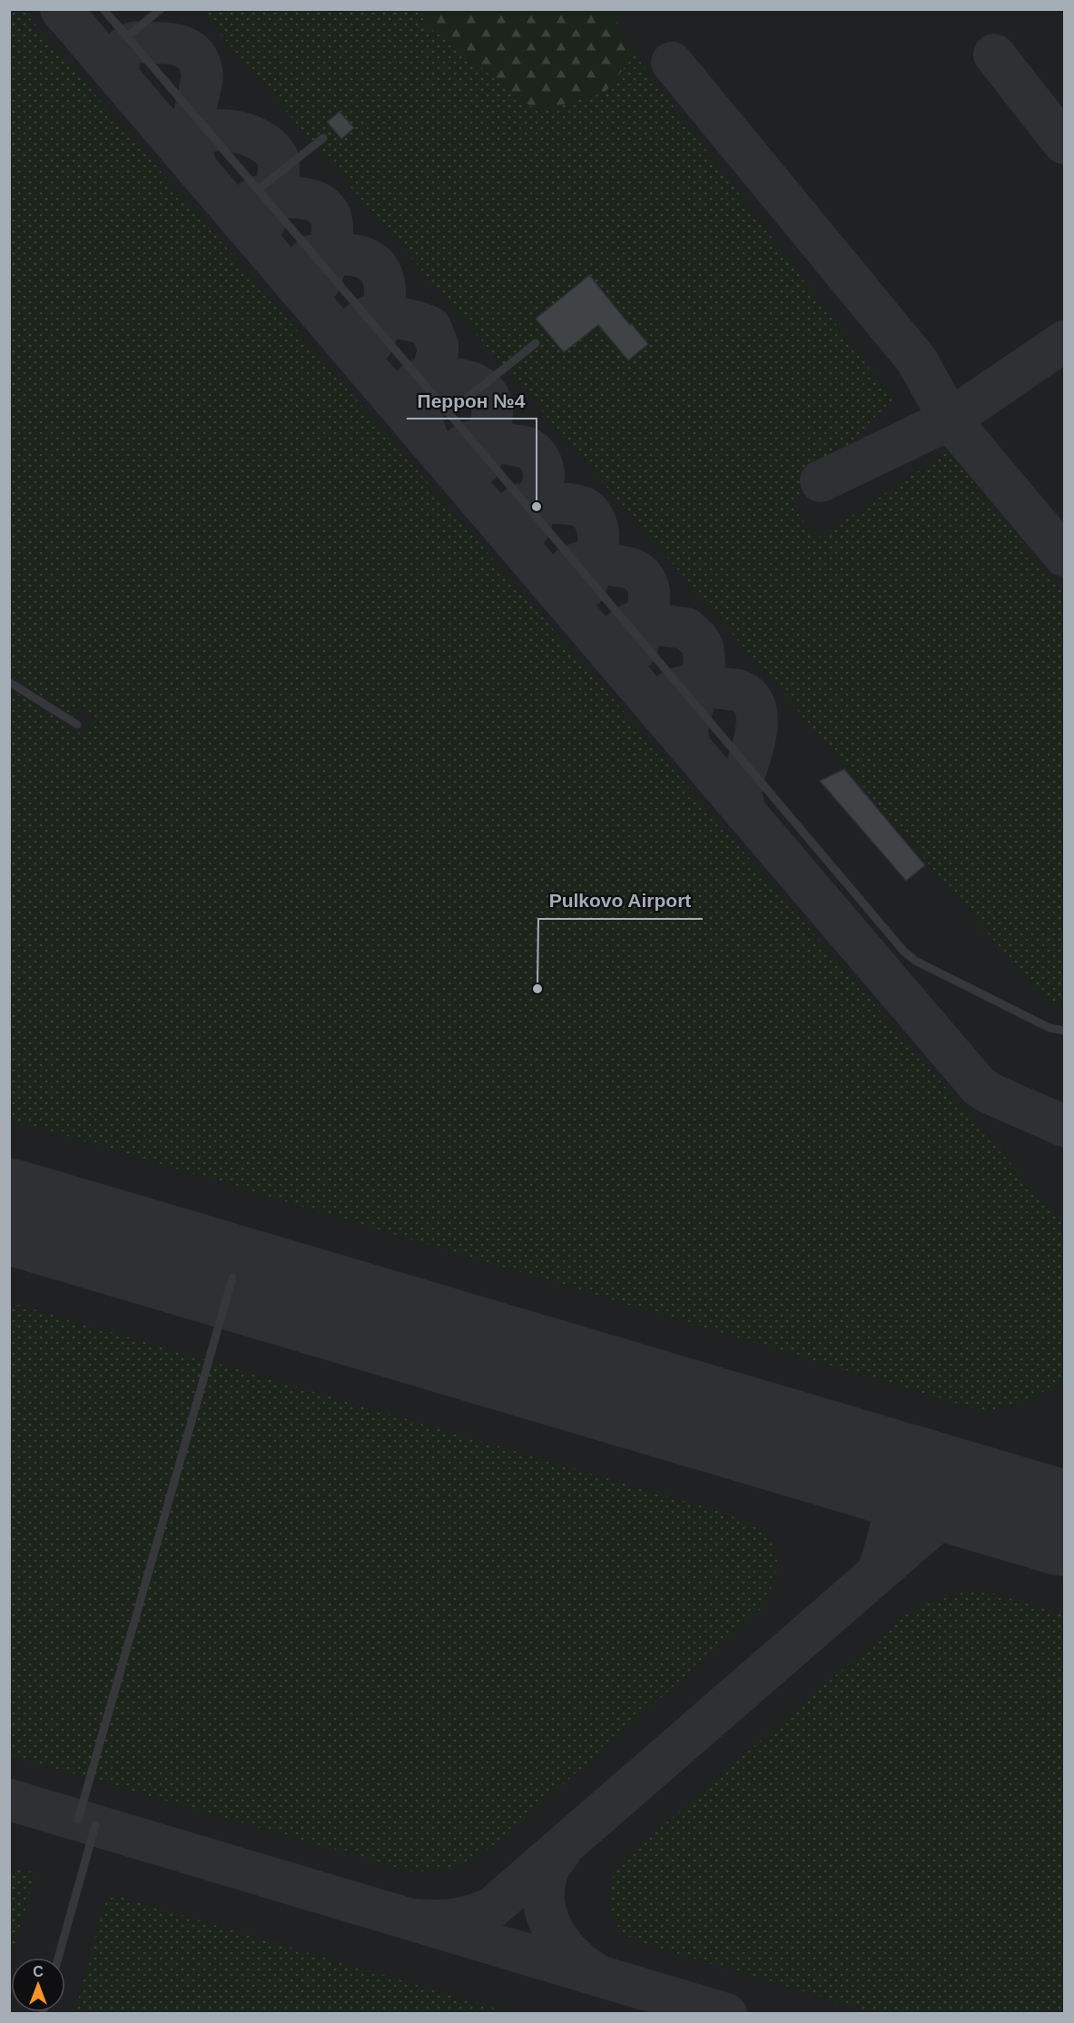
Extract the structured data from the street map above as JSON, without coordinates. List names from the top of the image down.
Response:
{
  "places": ["Перрон №4", "Pulkovo Airport"],
  "north": "top"
}
